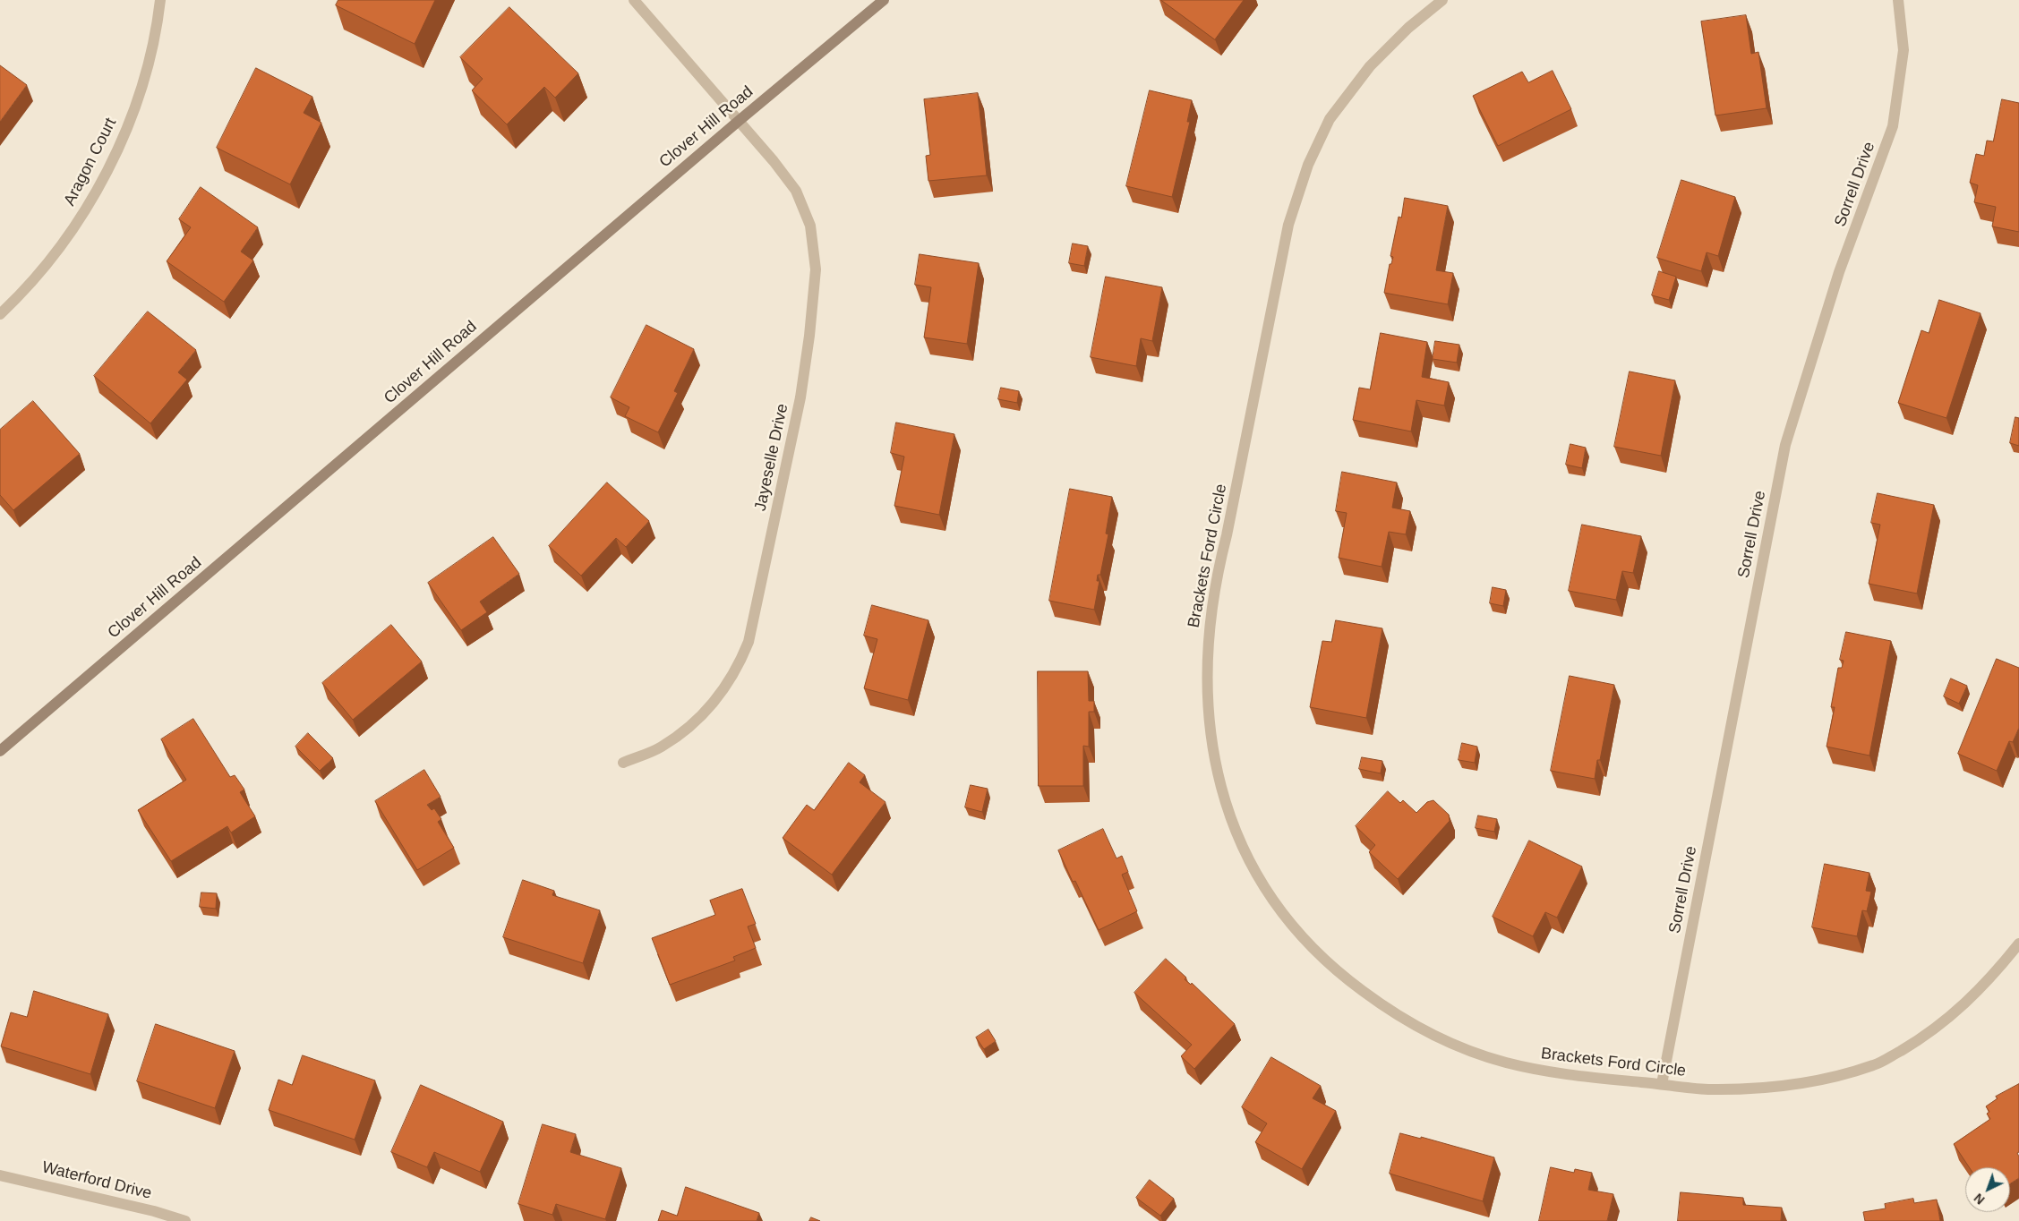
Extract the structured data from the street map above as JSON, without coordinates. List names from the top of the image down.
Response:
{
  "streets": {
    "street": [
      "Clover Hill Road",
      "Aragon Court",
      "Sorrell Drive",
      "Jayeselle Drive",
      "Brackets Ford Circle",
      "Waterford Drive"
    ]
  },
  "crossings": [
    ["Clover Hill Road", "Jayeselle Drive"],
    ["Sorrell Drive", "Brackets Ford Circle"]
  ],
  "north": "bottom left"
}
